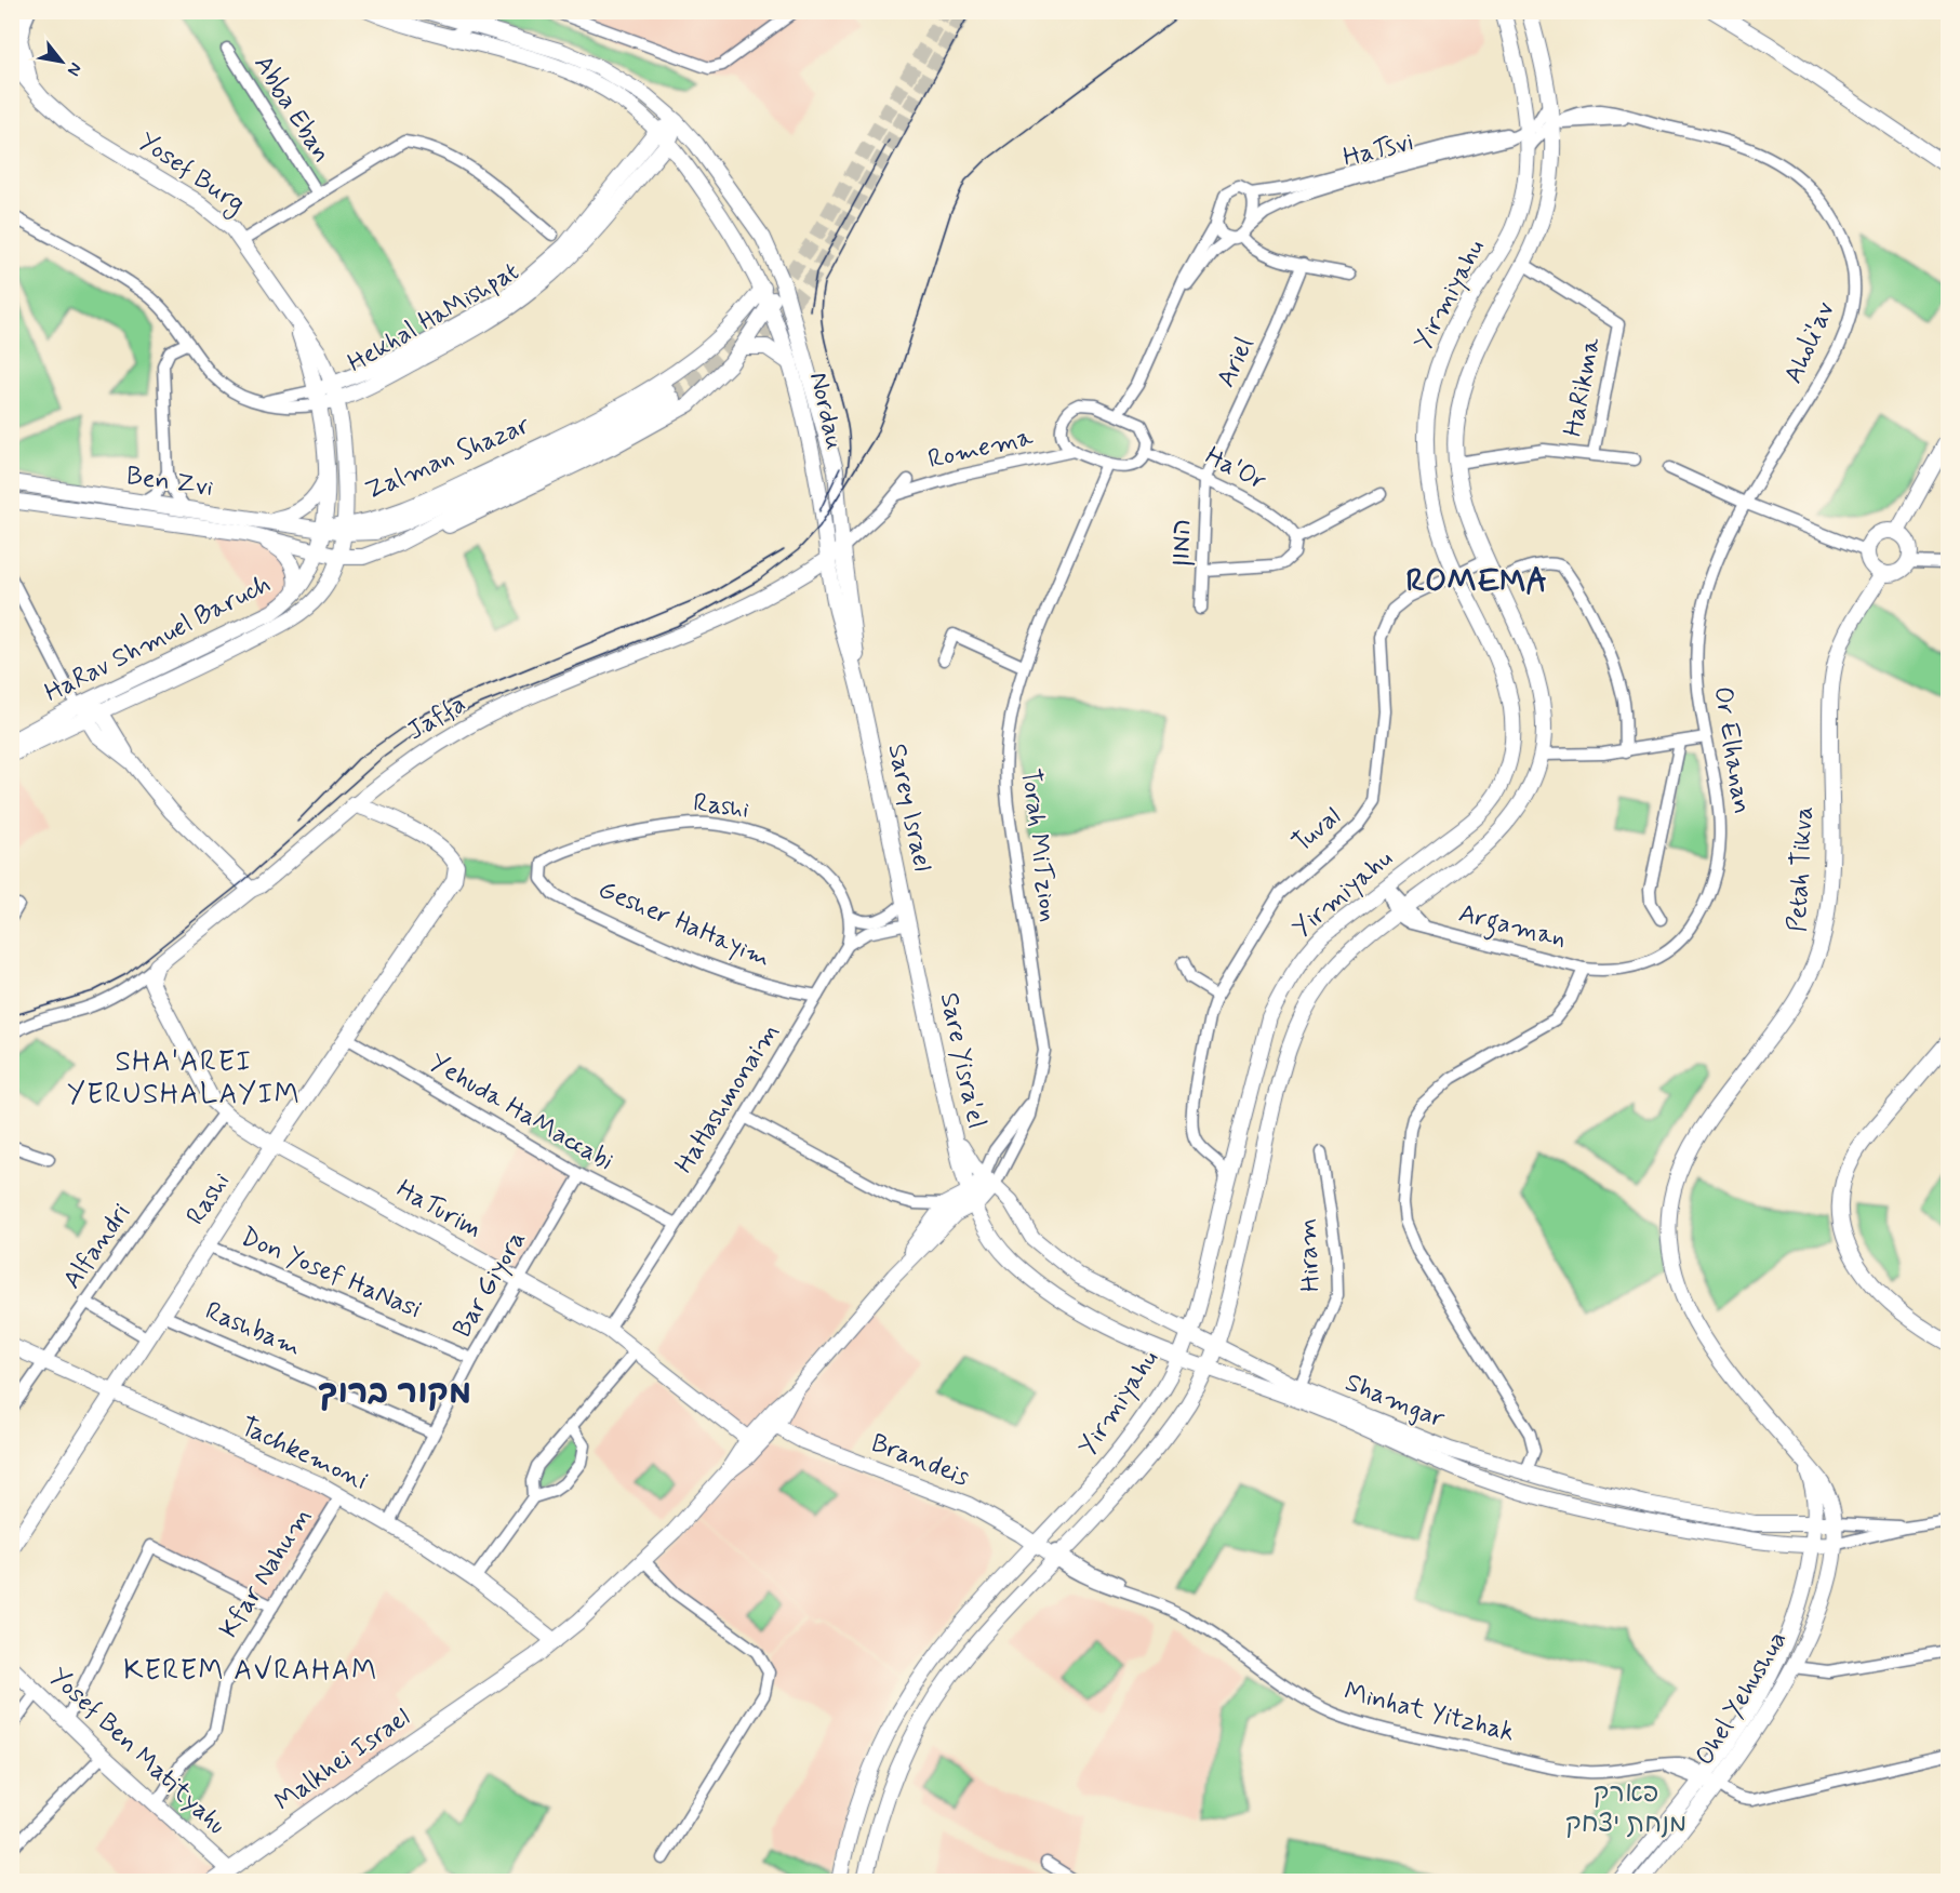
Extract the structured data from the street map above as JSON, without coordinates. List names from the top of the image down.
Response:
{
  "streets": {
    "street": [
      "Abba Eban",
      "HaTsvi",
      "Yosef Burg",
      "Yirmiyahu",
      "Hekhal HaMishpat",
      "Aholi'av",
      "Ariel",
      "HaRikma",
      "Nordau",
      "Romema",
      "Zalman Shazar",
      "Ha'Or",
      "Ben Zvi",
      "המון",
      "HaRav Shmuel Baruch",
      "Jaffa",
      "Or Elhanan",
      "Rashi",
      "Sarey Israel",
      "Tuval",
      "Torah MiTzion",
      "Petah Tikva",
      "Gesher HaHayim",
      "Argaman",
      "Sare Yisra'el",
      "HaHashmonaim",
      "Yehuda HaMaccabi",
      "HaTurim",
      "Alfandri",
      "Hiram",
      "Don Yosef HaNasi",
      "Bar Giyora",
      "Rashbam",
      "Shamgar",
      "Tachkemoni",
      "Brandeis",
      "Kfar Nahum",
      "Ohel Yehushua",
      "Minhat Yitzhak",
      "Yosef Ben Matityahu",
      "Malkhei Israel"
    ]
  },
  "crossings": [
    ["HaTsvi", "Yirmiyahu"],
    ["HaTsvi", "Aholi'av"],
    ["Yosef Burg", "Hekhal HaMishpat"],
    ["Yosef Burg", "Zalman Shazar"],
    ["Yosef Burg", "Ben Zvi"],
    ["Yosef Burg", "HaRav Shmuel Baruch"],
    ["Yirmiyahu", "Aholi'av"],
    ["Yirmiyahu", "HaRikma"],
    ["Yirmiyahu", "Tuval"],
    ["Yirmiyahu", "Argaman"],
    ["Yirmiyahu", "Shamgar"],
    ["Yirmiyahu", "Brandeis"],
    ["Yirmiyahu", "Minhat Yitzhak"],
    ["Hekhal HaMishpat", "Nordau"],
    ["Aholi'av", "Or Elhanan"],
    ["Ariel", "Ha'Or"],
    ["Ariel", "המון"],
    ["Nordau", "Zalman Shazar"],
    ["Nordau", "Jaffa"],
    ["Nordau", "Sarey Israel"],
    ["Romema", "Ha'Or"],
    ["Romema", "Jaffa"],
    ["Romema", "Torah MiTzion"],
    ["Zalman Shazar", "Ben Zvi"],
    ["Zalman Shazar", "HaRav Shmuel Baruch"],
    ["Ha'Or", "המון"],
    ["Ha'Or", "Torah MiTzion"],
    ["Ben Zvi", "HaRav Shmuel Baruch"],
    ["Jaffa", "Rashi"],
    ["Jaffa", "Sarey Israel"],
    ["Jaffa", "HaTurim"],
    ["Or Elhanan", "Argaman"],
    ["Rashi", "Gesher HaHayim"],
    ["Rashi", "Yehuda HaMaccabi"],
    ["Rashi", "HaTurim"],
    ["Rashi", "Don Yosef HaNasi"],
    ["Rashi", "Rashbam"],
    ["Rashi", "Tachkemoni"],
    ["Sarey Israel", "Sare Yisra'el"],
    ["Torah MiTzion", "Shamgar"],
    ["Torah MiTzion", "Malkhei Israel"],
    ["Petah Tikva", "Ohel Yehushua"],
    ["Gesher HaHayim", "HaHashmonaim"],
    ["Sare Yisra'el", "Shamgar"],
    ["Sare Yisra'el", "Malkhei Israel"],
    ["HaHashmonaim", "Yehuda HaMaccabi"],
    ["HaHashmonaim", "HaTurim"],
    ["Yehuda HaMaccabi", "Bar Giyora"],
    ["HaTurim", "Alfandri"],
    ["HaTurim", "Bar Giyora"],
    ["HaTurim", "Malkhei Israel"],
    ["Alfandri", "Tachkemoni"],
    ["Hiram", "Shamgar"],
    ["Don Yosef HaNasi", "Bar Giyora"],
    ["Bar Giyora", "Rashbam"],
    ["Bar Giyora", "Tachkemoni"],
    ["Shamgar", "Ohel Yehushua"],
    ["Shamgar", "Malkhei Israel"],
    ["Tachkemoni", "Kfar Nahum"],
    ["Tachkemoni", "Malkhei Israel"],
    ["Brandeis", "Minhat Yitzhak"],
    ["Brandeis", "Malkhei Israel"],
    ["Kfar Nahum", "Yosef Ben Matityahu"],
    ["Ohel Yehushua", "Minhat Yitzhak"],
    ["Yosef Ben Matityahu", "Malkhei Israel"]
  ],
  "districts": [
    "ROMEMA",
    "SHA'AREI YERUSHALAYIM",
    "מקור ברוך",
    "KEREM AVRAHAM"
  ],
  "parks": ["פארק מנחת יצחק"],
  "north": "bottom right"
}
